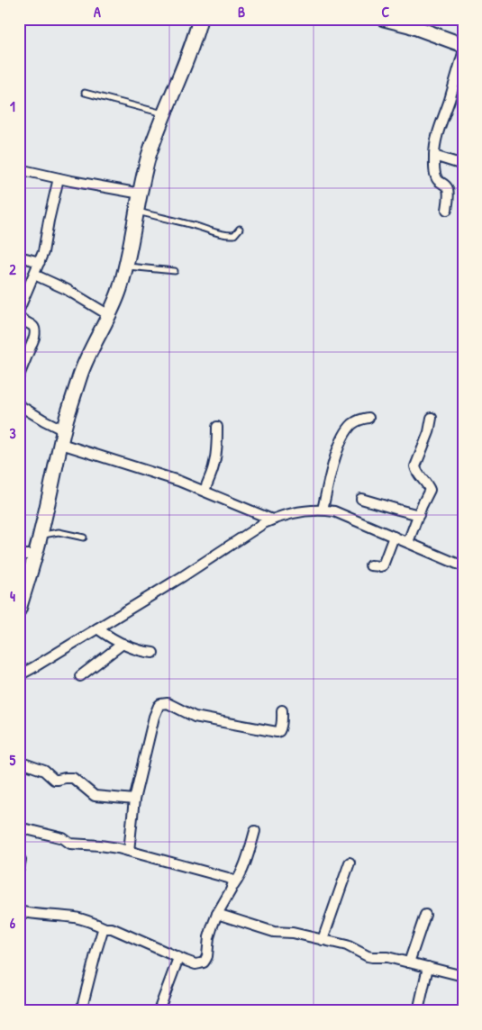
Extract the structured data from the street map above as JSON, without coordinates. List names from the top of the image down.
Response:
{
  "grid": {
    "columns": ["A", "B", "C"],
    "rows": [
      "1",
      "2",
      "3",
      "4",
      "5",
      "6"
    ]
  }
}
